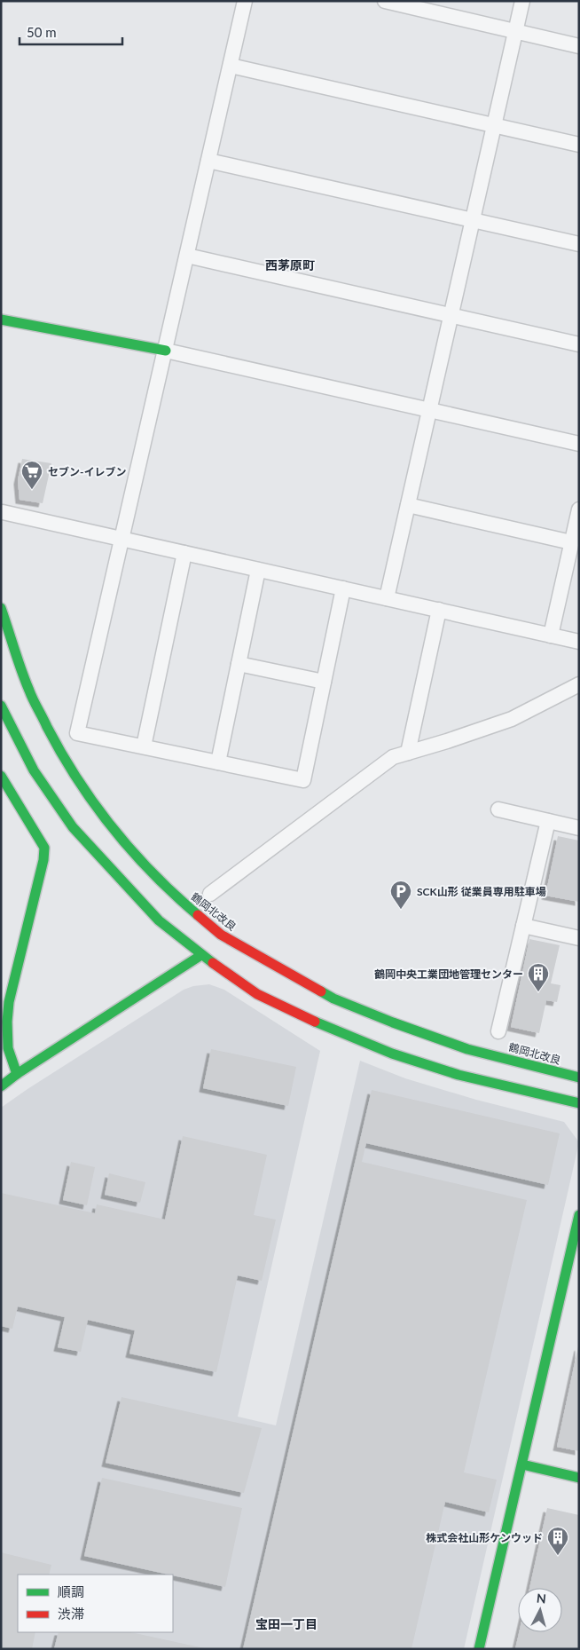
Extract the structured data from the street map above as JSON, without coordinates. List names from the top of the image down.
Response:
{
  "streets": {
    "main road": ["鶴岡北改良"]
  },
  "districts": ["西茅原町", "宝田一丁目"],
  "places": {
    "supermarket": ["セブン-イレブン"],
    "parking": ["SCK山形 従業員専用駐車場"],
    "building": ["鶴岡中央工業団地管理センター", "株式会社山形ケンウッド"]
  },
  "legend": ["順調", "渋滞"],
  "scale_bar": "50 m",
  "north": "top"
}
